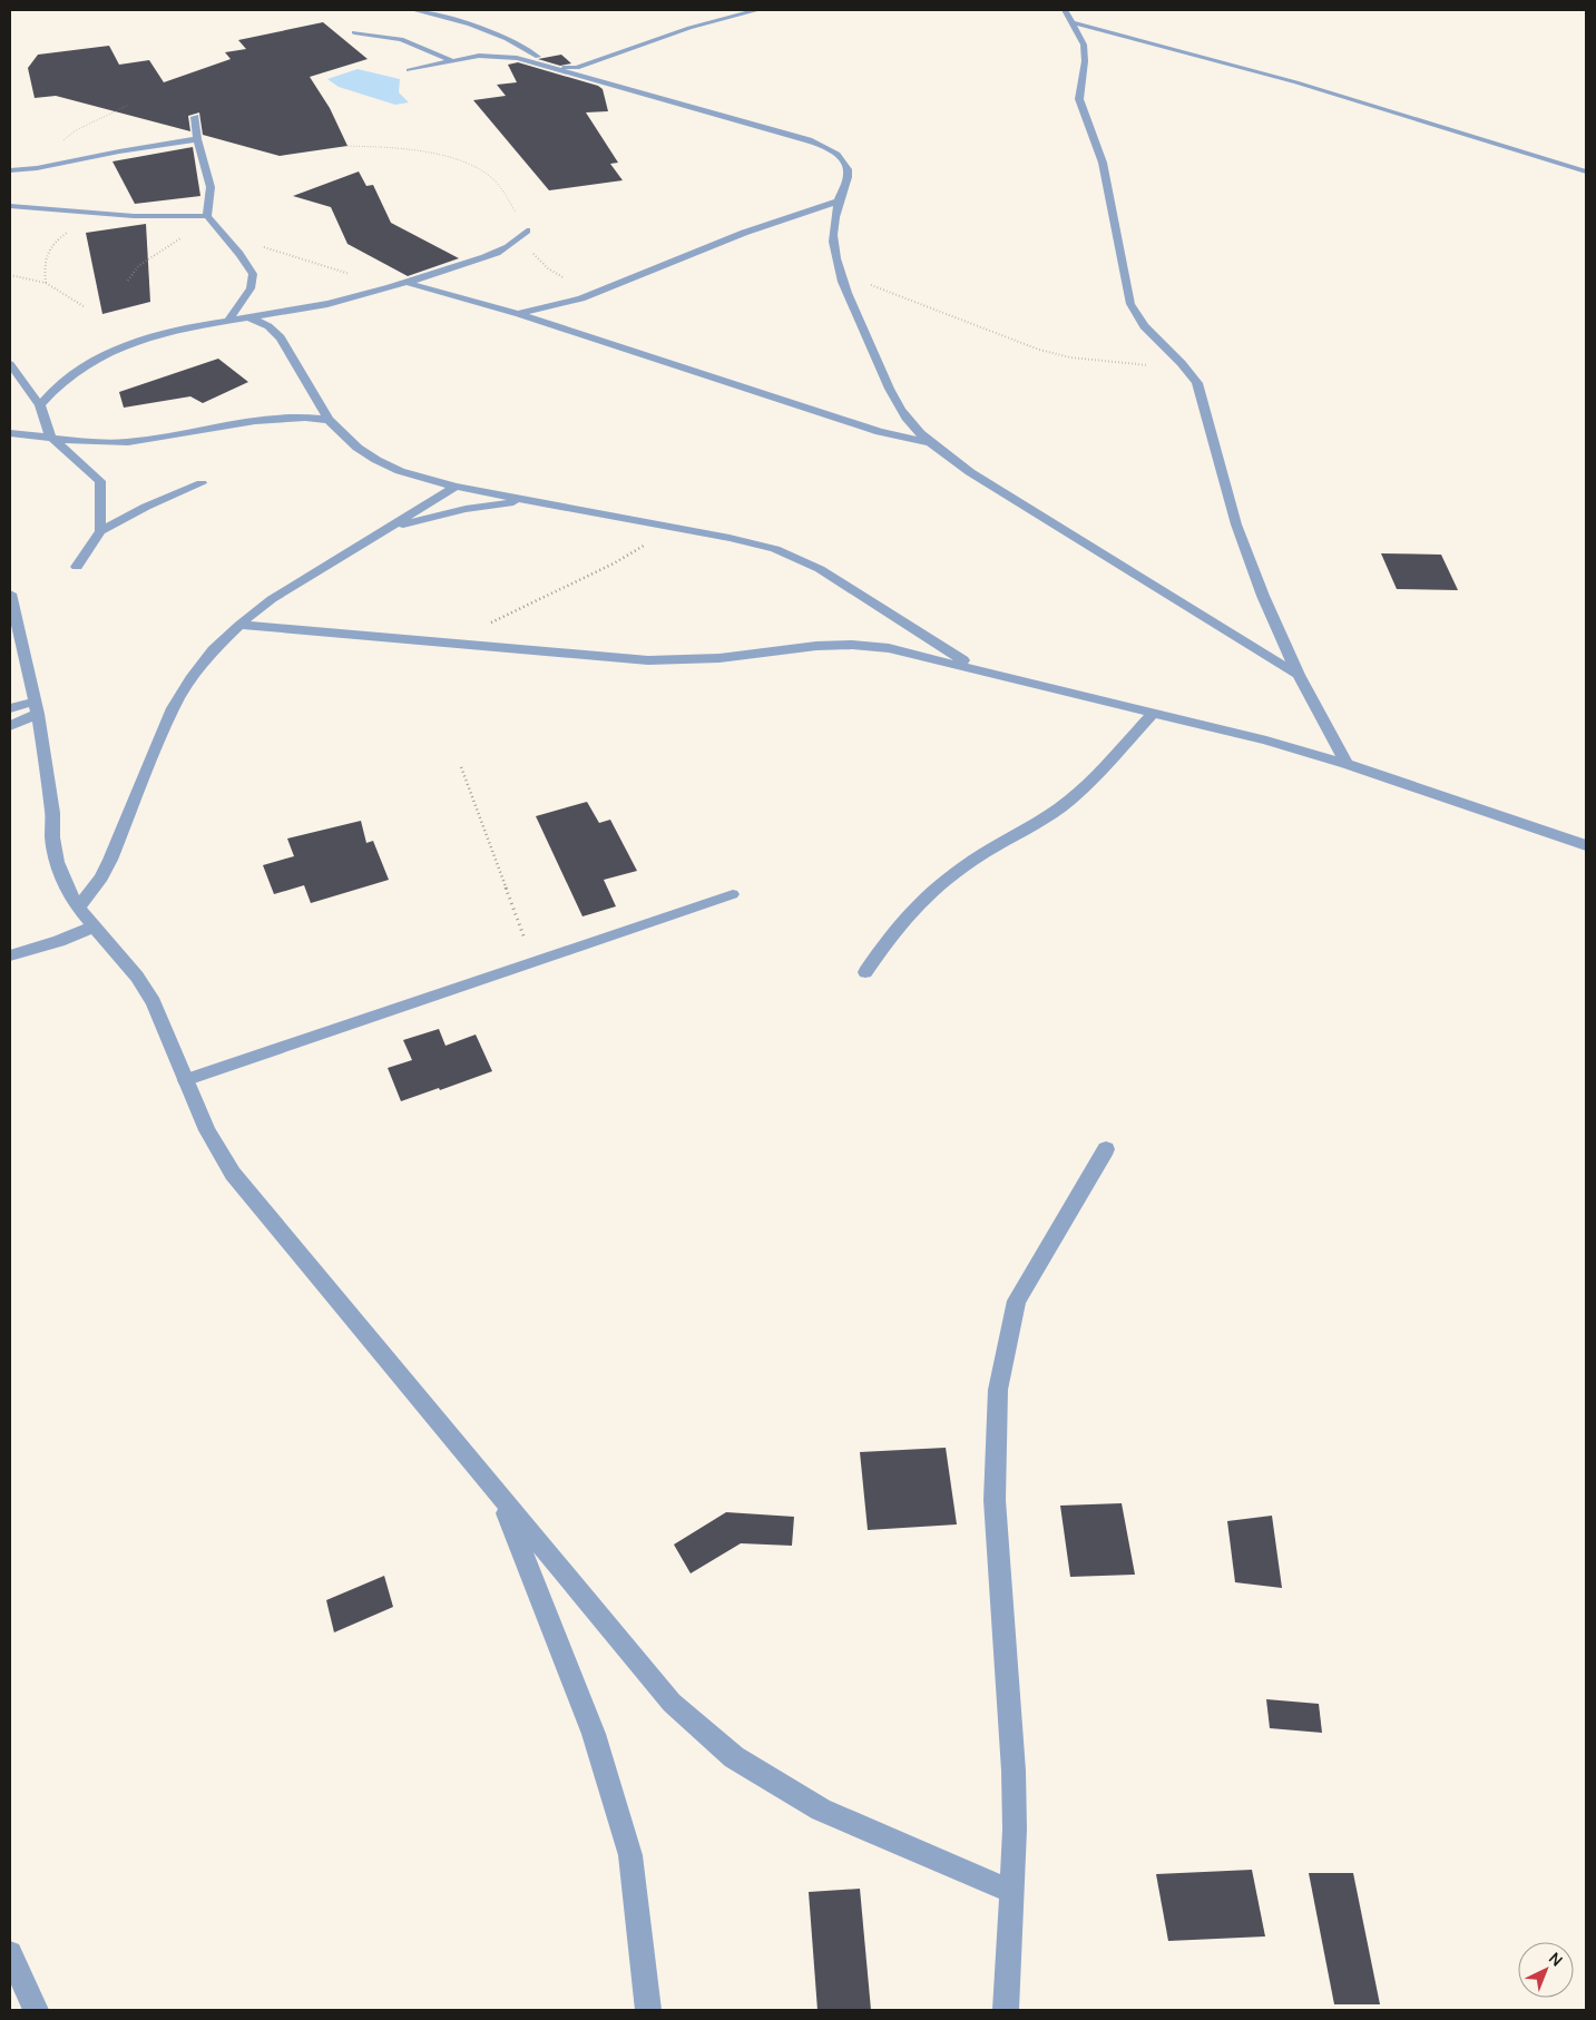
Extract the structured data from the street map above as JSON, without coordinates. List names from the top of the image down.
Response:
{
  "north": "top right"
}
